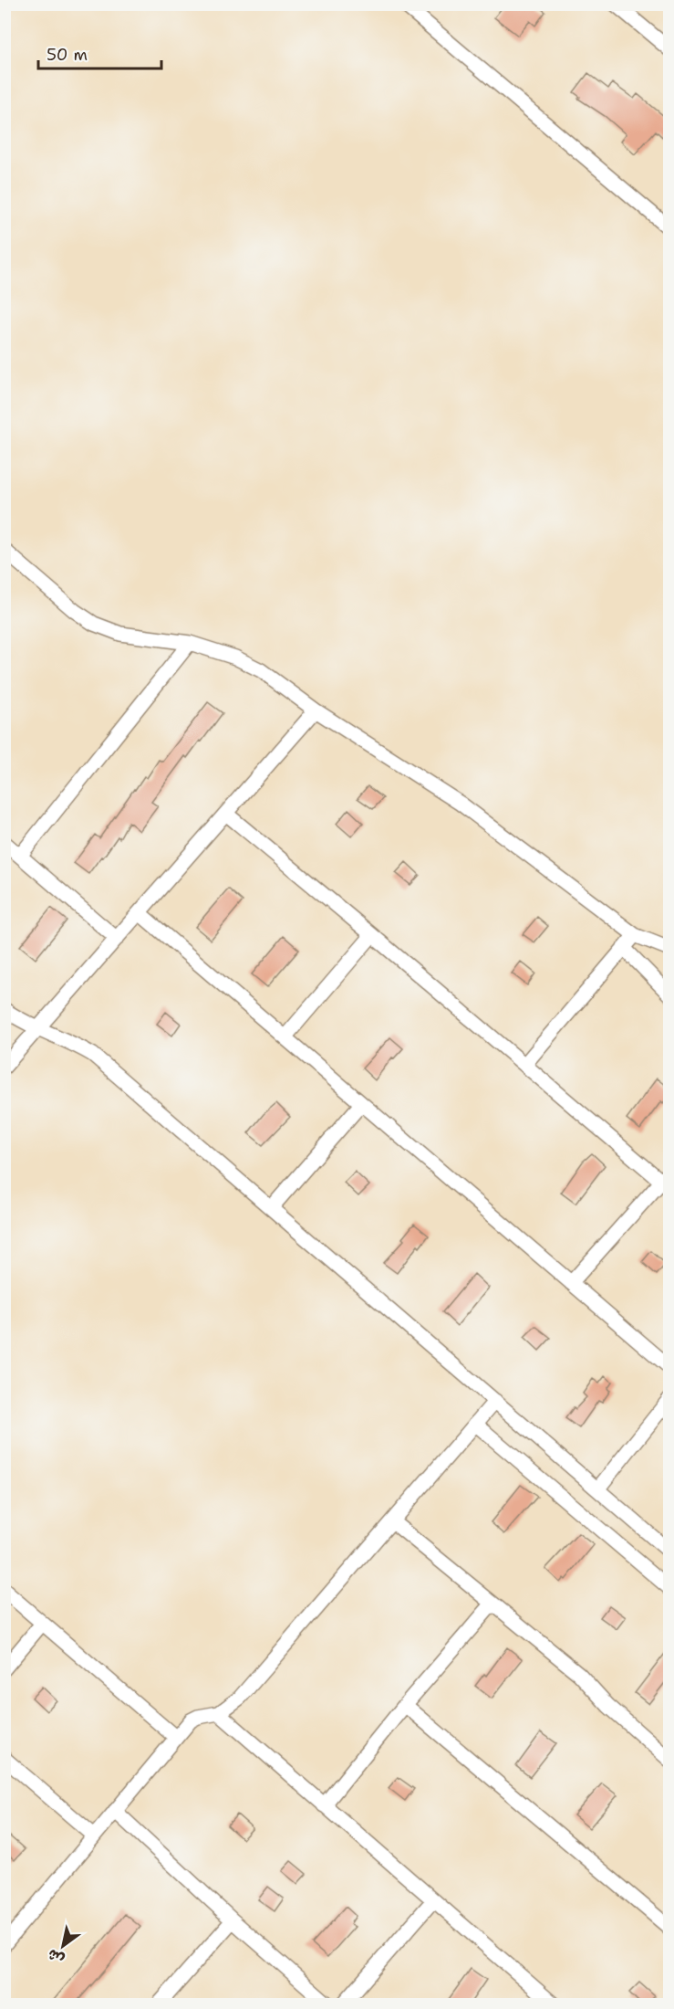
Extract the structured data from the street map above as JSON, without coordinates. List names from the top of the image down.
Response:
{
  "scale_bar": "50 m",
  "north": "bottom left"
}
